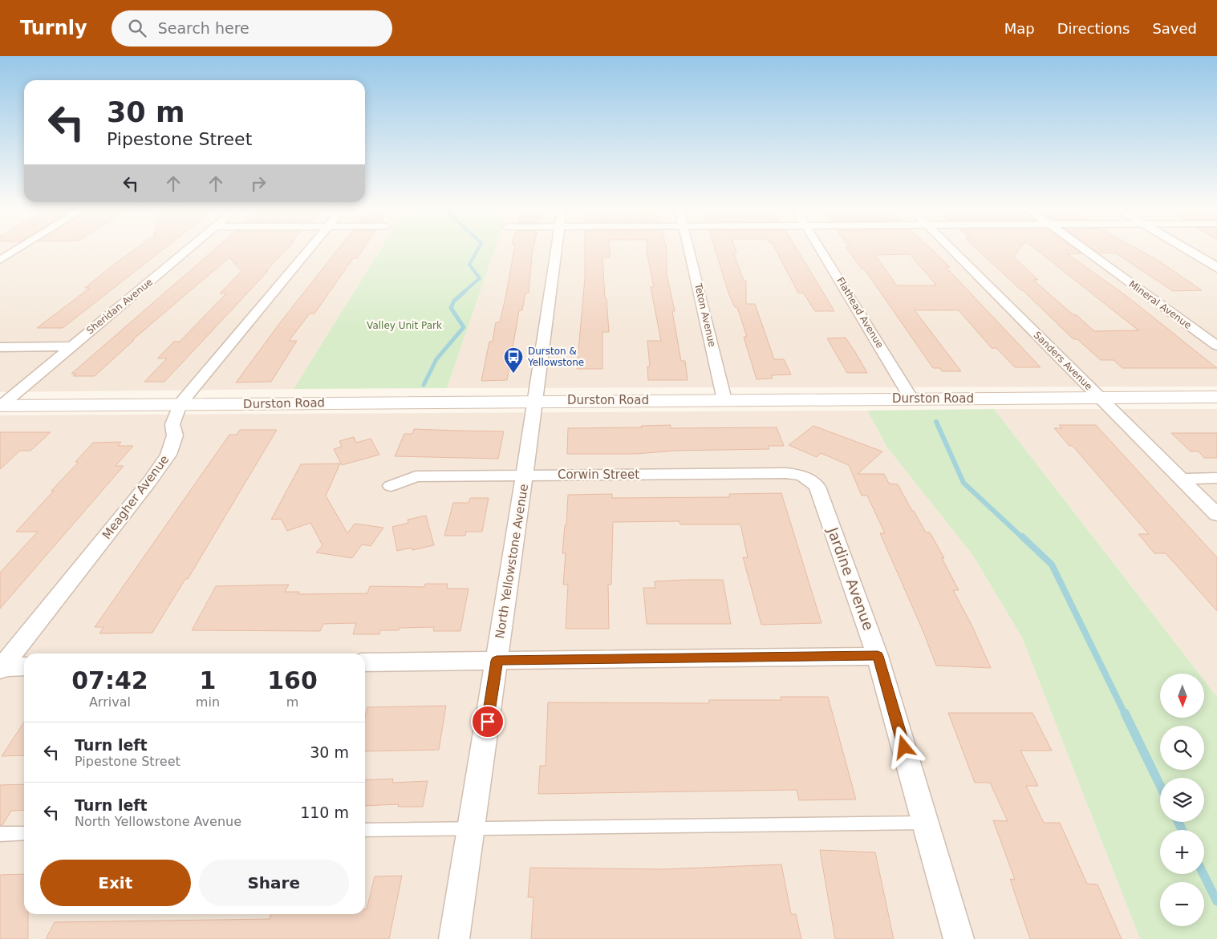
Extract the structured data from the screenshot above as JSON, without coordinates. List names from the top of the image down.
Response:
{
  "streets": {
    "main road": ["Durston Road"],
    "street": [
      "Mineral Avenue",
      "Sheridan Avenue",
      "Flathead Avenue",
      "Teton Avenue",
      "Sanders Avenue",
      "Corwin Street",
      "Meagher Avenue",
      "North Yellowstone Avenue",
      "Jardine Avenue"
    ]
  },
  "crossings": [
    ["Sheridan Avenue", "Durston Road"],
    ["Flathead Avenue", "Durston Road"],
    ["Teton Avenue", "Durston Road"],
    ["Sanders Avenue", "Durston Road"],
    ["Durston Road", "Meagher Avenue"],
    ["Durston Road", "North Yellowstone Avenue"],
    ["Corwin Street", "North Yellowstone Avenue"],
    ["Corwin Street", "Jardine Avenue"]
  ],
  "parks": ["Valley Unit Park"],
  "places": {
    "bus stop": ["Durston & Yellowstone"]
  },
  "north": "bottom",
  "page": {
    "header": "Turnly",
    "search": "Search here",
    "nav": ["Map", "Directions", "Saved"],
    "turn": ["30 m", "Pipestone Street"],
    "eta": [
      "07:42",
      "Arrival",
      "1",
      "min",
      "160",
      "m"
    ],
    "map_buttons": ["+", "−"],
    "list": [
      {
        "name": "Turn left",
        "note": "Pipestone Street",
        "value": "30 m"
      },
      {
        "name": "Turn left",
        "note": "North Yellowstone Avenue",
        "value": "110 m"
      }
    ],
    "buttons": ["Exit", "Share"]
  }
}
